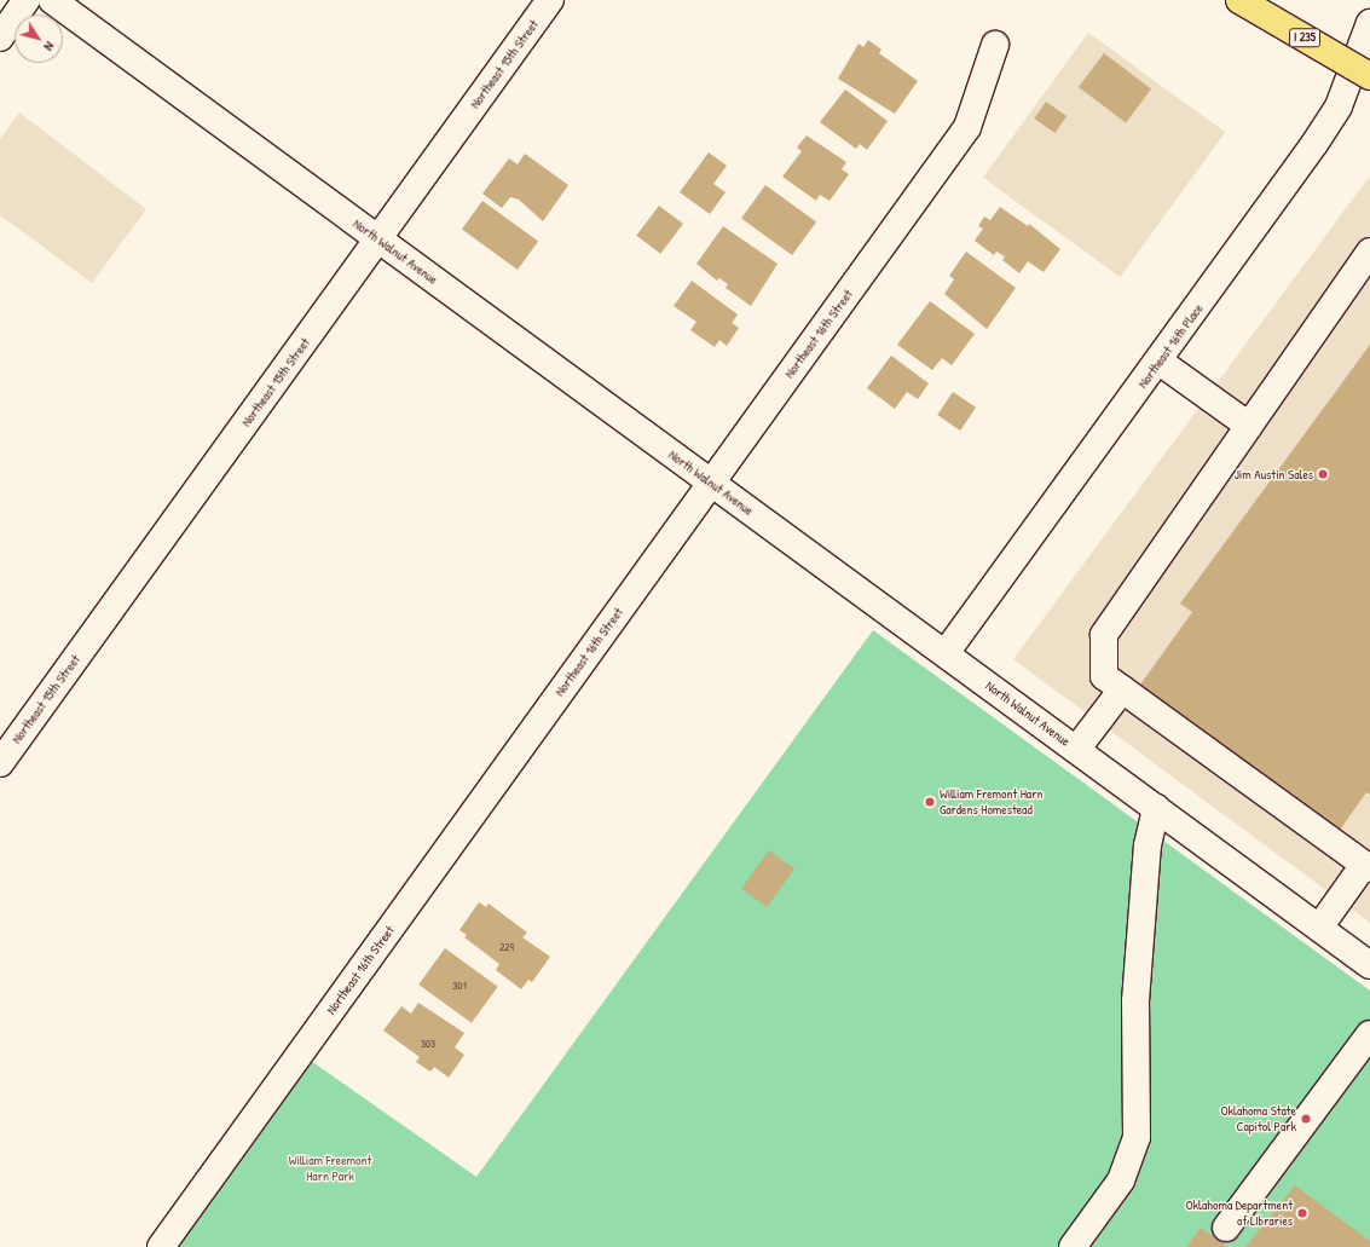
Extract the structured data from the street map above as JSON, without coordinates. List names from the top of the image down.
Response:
{
  "streets": {
    "highway": ["I 235"],
    "street": [
      "Northeast 15th Street",
      "North Walnut Avenue",
      "Northeast 16th Street",
      "Northeast 16th Place"
    ]
  },
  "crossings": [
    ["Northeast 15th Street", "North Walnut Avenue"],
    ["North Walnut Avenue", "Northeast 16th Street"],
    ["North Walnut Avenue", "Northeast 16th Place"]
  ],
  "parks": ["William Freemont Harn Park"],
  "places": [
    "Jim Austin Sales",
    "William Fremont Harn Gardens Homestead",
    "Oklahoma State Capitol Park",
    "Oklahoma Department of LIbraries"
  ],
  "house_numbers": ["229", "301", "303"],
  "north": "bottom right"
}
